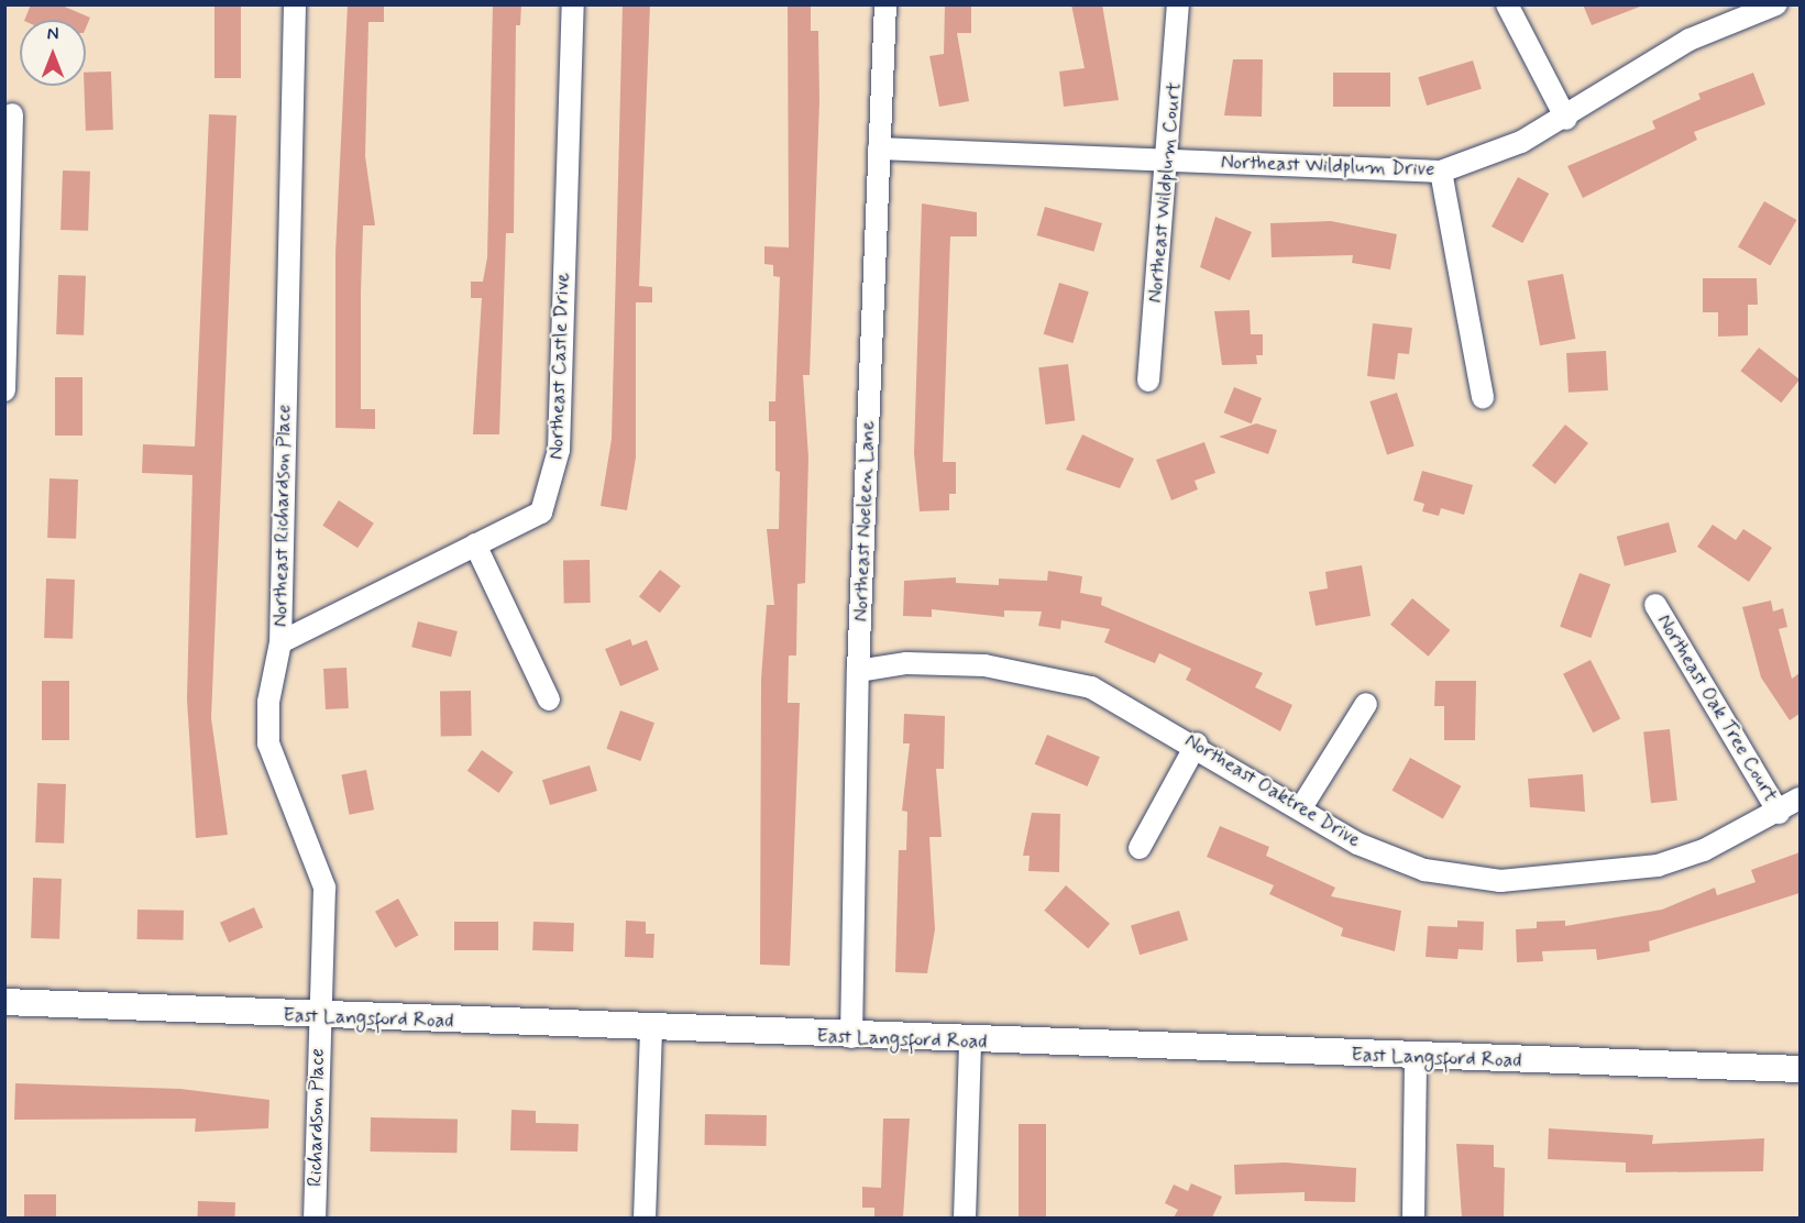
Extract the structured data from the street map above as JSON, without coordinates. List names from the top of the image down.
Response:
{
  "streets": {
    "street": [
      "Northeast Wildplum Drive",
      "Northeast Wildplum Court",
      "Northeast Castle Drive",
      "Northeast Richardson Place",
      "Northeast Noeleen Lane",
      "Northeast Oak Tree Court",
      "Northeast Oaktree Drive",
      "East Langsford Road",
      "Richardson Place"
    ]
  },
  "crossings": [
    ["Northeast Wildplum Drive", "Northeast Wildplum Court"],
    ["Northeast Wildplum Drive", "Northeast Noeleen Lane"],
    ["Northeast Castle Drive", "Northeast Richardson Place"],
    ["Northeast Richardson Place", "East Langsford Road"],
    ["Northeast Richardson Place", "Richardson Place"],
    ["Northeast Noeleen Lane", "Northeast Oaktree Drive"],
    ["Northeast Noeleen Lane", "East Langsford Road"],
    ["Northeast Oak Tree Court", "Northeast Oaktree Drive"],
    ["East Langsford Road", "Richardson Place"]
  ],
  "north": "top"
}
